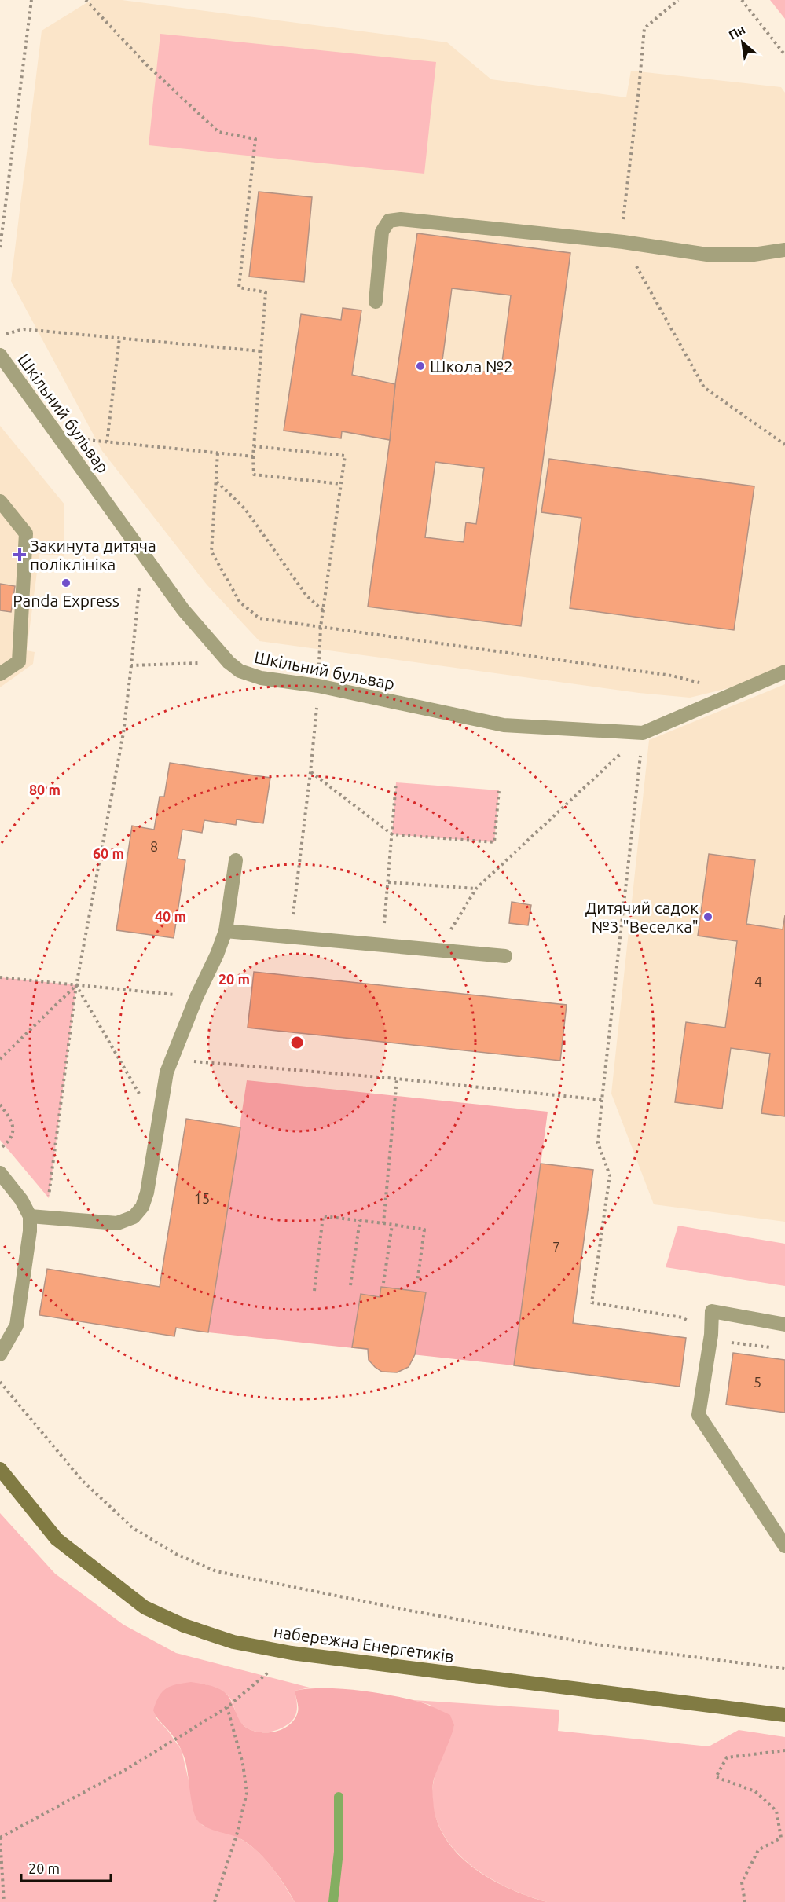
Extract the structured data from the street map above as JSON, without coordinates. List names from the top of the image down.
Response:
{
  "streets": {
    "street": ["Шкільний бульвар", "набережна Енергетиків"]
  },
  "places": {
    "other": ["Школа №2", "Panda Express", "Дитячий садок №3 \"Веселка\""],
    "health": ["Закинута дитяча поліклініка"]
  },
  "house_numbers": [
    "8",
    "4",
    "15",
    "7",
    "5"
  ],
  "scale_bar": "20 m",
  "north": "top left",
  "rings": [
    "80 m",
    "60 m",
    "40 m",
    "20 m"
  ]
}
